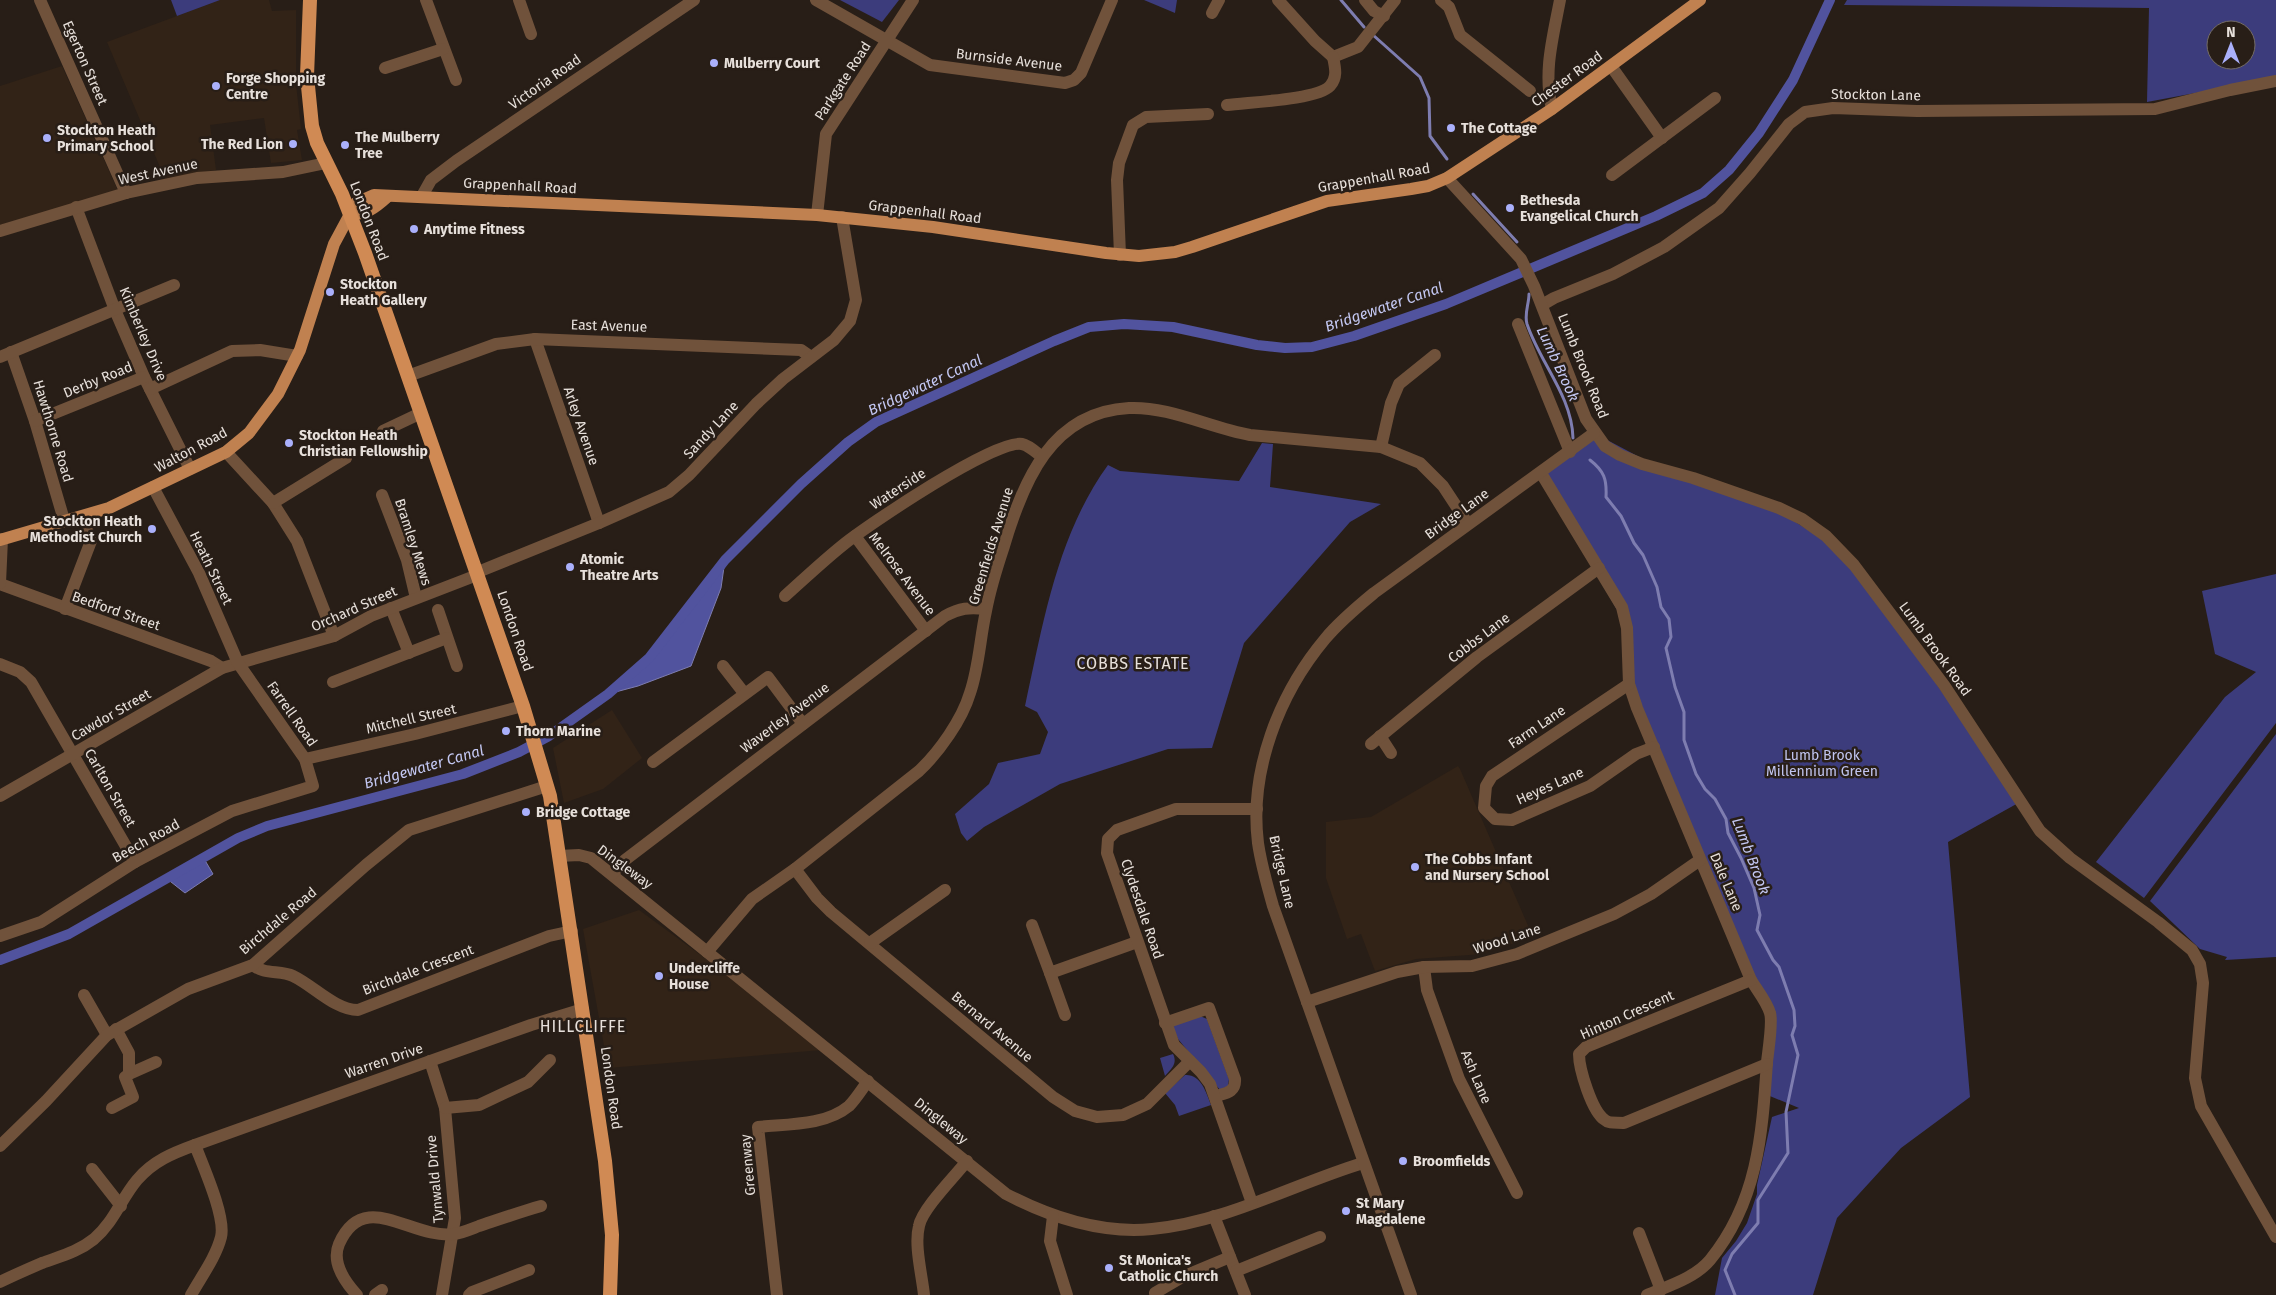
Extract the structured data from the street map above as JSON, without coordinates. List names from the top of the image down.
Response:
{
  "streets": {
    "highway": ["London Road"],
    "main road": ["Chester Road", "Grappenhall Road", "Walton Road"],
    "street": [
      "Burnside Avenue",
      "Egerton Street",
      "Parkgate Road",
      "Victoria Road",
      "Stockton Lane",
      "West Avenue",
      "East Avenue",
      "Kimberley Drive",
      "Lumb Brook Road",
      "Derby Road",
      "Arley Avenue",
      "Sandy Lane",
      "Hawthorne Road",
      "Waterside",
      "Bridge Lane",
      "Bramley Mews",
      "Greenfields Avenue",
      "Heath Street",
      "Melrose Avenue",
      "Orchard Street",
      "Bedford Street",
      "Cobbs Lane",
      "Farrell Road",
      "Cawdor Street",
      "Waverley Avenue",
      "Mitchell Street",
      "Farm Lane",
      "Heyes Lane",
      "Carlton Street",
      "Beech Road",
      "Dingleway",
      "Dale Lane",
      "Clydesdale Road",
      "Birchdale Road",
      "Wood Lane",
      "Birchdale Crescent",
      "Hinton Crescent",
      "Bernard Avenue",
      "Warren Drive",
      "Ash Lane",
      "Greenway",
      "Tynwald Drive"
    ]
  },
  "crossings": [
    ["Burnside Avenue", "Parkgate Road"],
    ["Egerton Street", "West Avenue"],
    ["Chester Road", "Grappenhall Road"],
    ["Chester Road", "Lumb Brook Road"],
    ["Parkgate Road", "Grappenhall Road"],
    ["Victoria Road", "Grappenhall Road"],
    ["Stockton Lane", "Lumb Brook Road"],
    ["West Avenue", "London Road"],
    ["West Avenue", "Kimberley Drive"],
    ["Grappenhall Road", "London Road"],
    ["Grappenhall Road", "Lumb Brook Road"],
    ["Grappenhall Road", "Sandy Lane"],
    ["Grappenhall Road", "Walton Road"],
    ["London Road", "East Avenue"],
    ["London Road", "Sandy Lane"],
    ["London Road", "Walton Road"],
    ["London Road", "Orchard Street"],
    ["London Road", "Mitchell Street"],
    ["London Road", "Dingleway"],
    ["London Road", "Birchdale Road"],
    ["London Road", "Birchdale Crescent"],
    ["London Road", "Warren Drive"],
    ["East Avenue", "Arley Avenue"],
    ["East Avenue", "Sandy Lane"],
    ["Kimberley Drive", "Derby Road"],
    ["Kimberley Drive", "Walton Road"],
    ["Lumb Brook Road", "Bridge Lane"],
    ["Derby Road", "Hawthorne Road"],
    ["Arley Avenue", "Sandy Lane"],
    ["Sandy Lane", "Orchard Street"],
    ["Hawthorne Road", "Walton Road"],
    ["Walton Road", "Heath Street"],
    ["Waterside", "Greenfields Avenue"],
    ["Waterside", "Melrose Avenue"],
    ["Bridge Lane", "Greenfields Avenue"],
    ["Bridge Lane", "Dingleway"],
    ["Bridge Lane", "Dale Lane"],
    ["Bridge Lane", "Clydesdale Road"],
    ["Bridge Lane", "Wood Lane"],
    ["Bramley Mews", "Orchard Street"],
    ["Greenfields Avenue", "Waverley Avenue"],
    ["Greenfields Avenue", "Dingleway"],
    ["Greenfields Avenue", "Bernard Avenue"],
    ["Heath Street", "Orchard Street"],
    ["Heath Street", "Farrell Road"],
    ["Heath Street", "Cawdor Street"],
    ["Melrose Avenue", "Waverley Avenue"],
    ["Orchard Street", "Farrell Road"],
    ["Orchard Street", "Cawdor Street"],
    ["Bedford Street", "Cawdor Street"],
    ["Cobbs Lane", "Dale Lane"],
    ["Farrell Road", "Cawdor Street"],
    ["Farrell Road", "Mitchell Street"],
    ["Farrell Road", "Beech Road"],
    ["Cawdor Street", "Carlton Street"],
    ["Waverley Avenue", "Dingleway"],
    ["Farm Lane", "Heyes Lane"],
    ["Farm Lane", "Dale Lane"],
    ["Heyes Lane", "Dale Lane"],
    ["Carlton Street", "Beech Road"],
    ["Dingleway", "Clydesdale Road"],
    ["Dingleway", "Greenway"],
    ["Dale Lane", "Wood Lane"],
    ["Dale Lane", "Hinton Crescent"],
    ["Clydesdale Road", "Bernard Avenue"],
    ["Birchdale Road", "Birchdale Crescent"],
    ["Wood Lane", "Ash Lane"],
    ["Warren Drive", "Tynwald Drive"]
  ],
  "districts": ["COBBS ESTATE", "HILLCLIFFE"],
  "water": ["Bridgewater Canal", "Lumb Brook"],
  "parks": ["Lumb Brook Millennium Green"],
  "places": [
    "Mulberry Court",
    "Forge Shopping Centre",
    "The Cottage",
    "Stockton Heath Primary School",
    "The Red Lion",
    "The Mulberry Tree",
    "Bethesda Evangelical Church",
    "Anytime Fitness",
    "Stockton Heath Gallery",
    "Stockton Heath Christian Fellowship",
    "Stockton Heath Methodist Church",
    "Atomic Theatre Arts",
    "Thorn Marine",
    "Bridge Cottage",
    "The Cobbs Infant and Nursery School",
    "Undercliffe House",
    "Broomfields",
    "St Mary Magdalene",
    "St Monica's Catholic Church"
  ],
  "north": "top"
}
